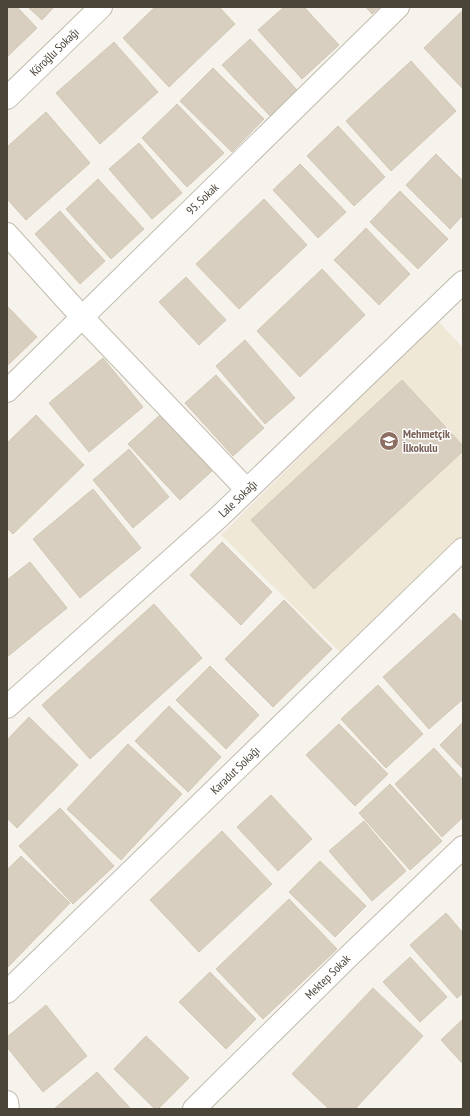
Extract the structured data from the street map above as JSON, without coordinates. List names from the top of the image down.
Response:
{
  "streets": {
    "street": [
      "Köroğlu Sokağı",
      "95. Sokak",
      "Lale Sokağı",
      "Karadut Sokağı",
      "Mektep Sokak"
    ]
  },
  "places": {
    "school or university": ["Mehmetçik İlkokulu"]
  }
}
